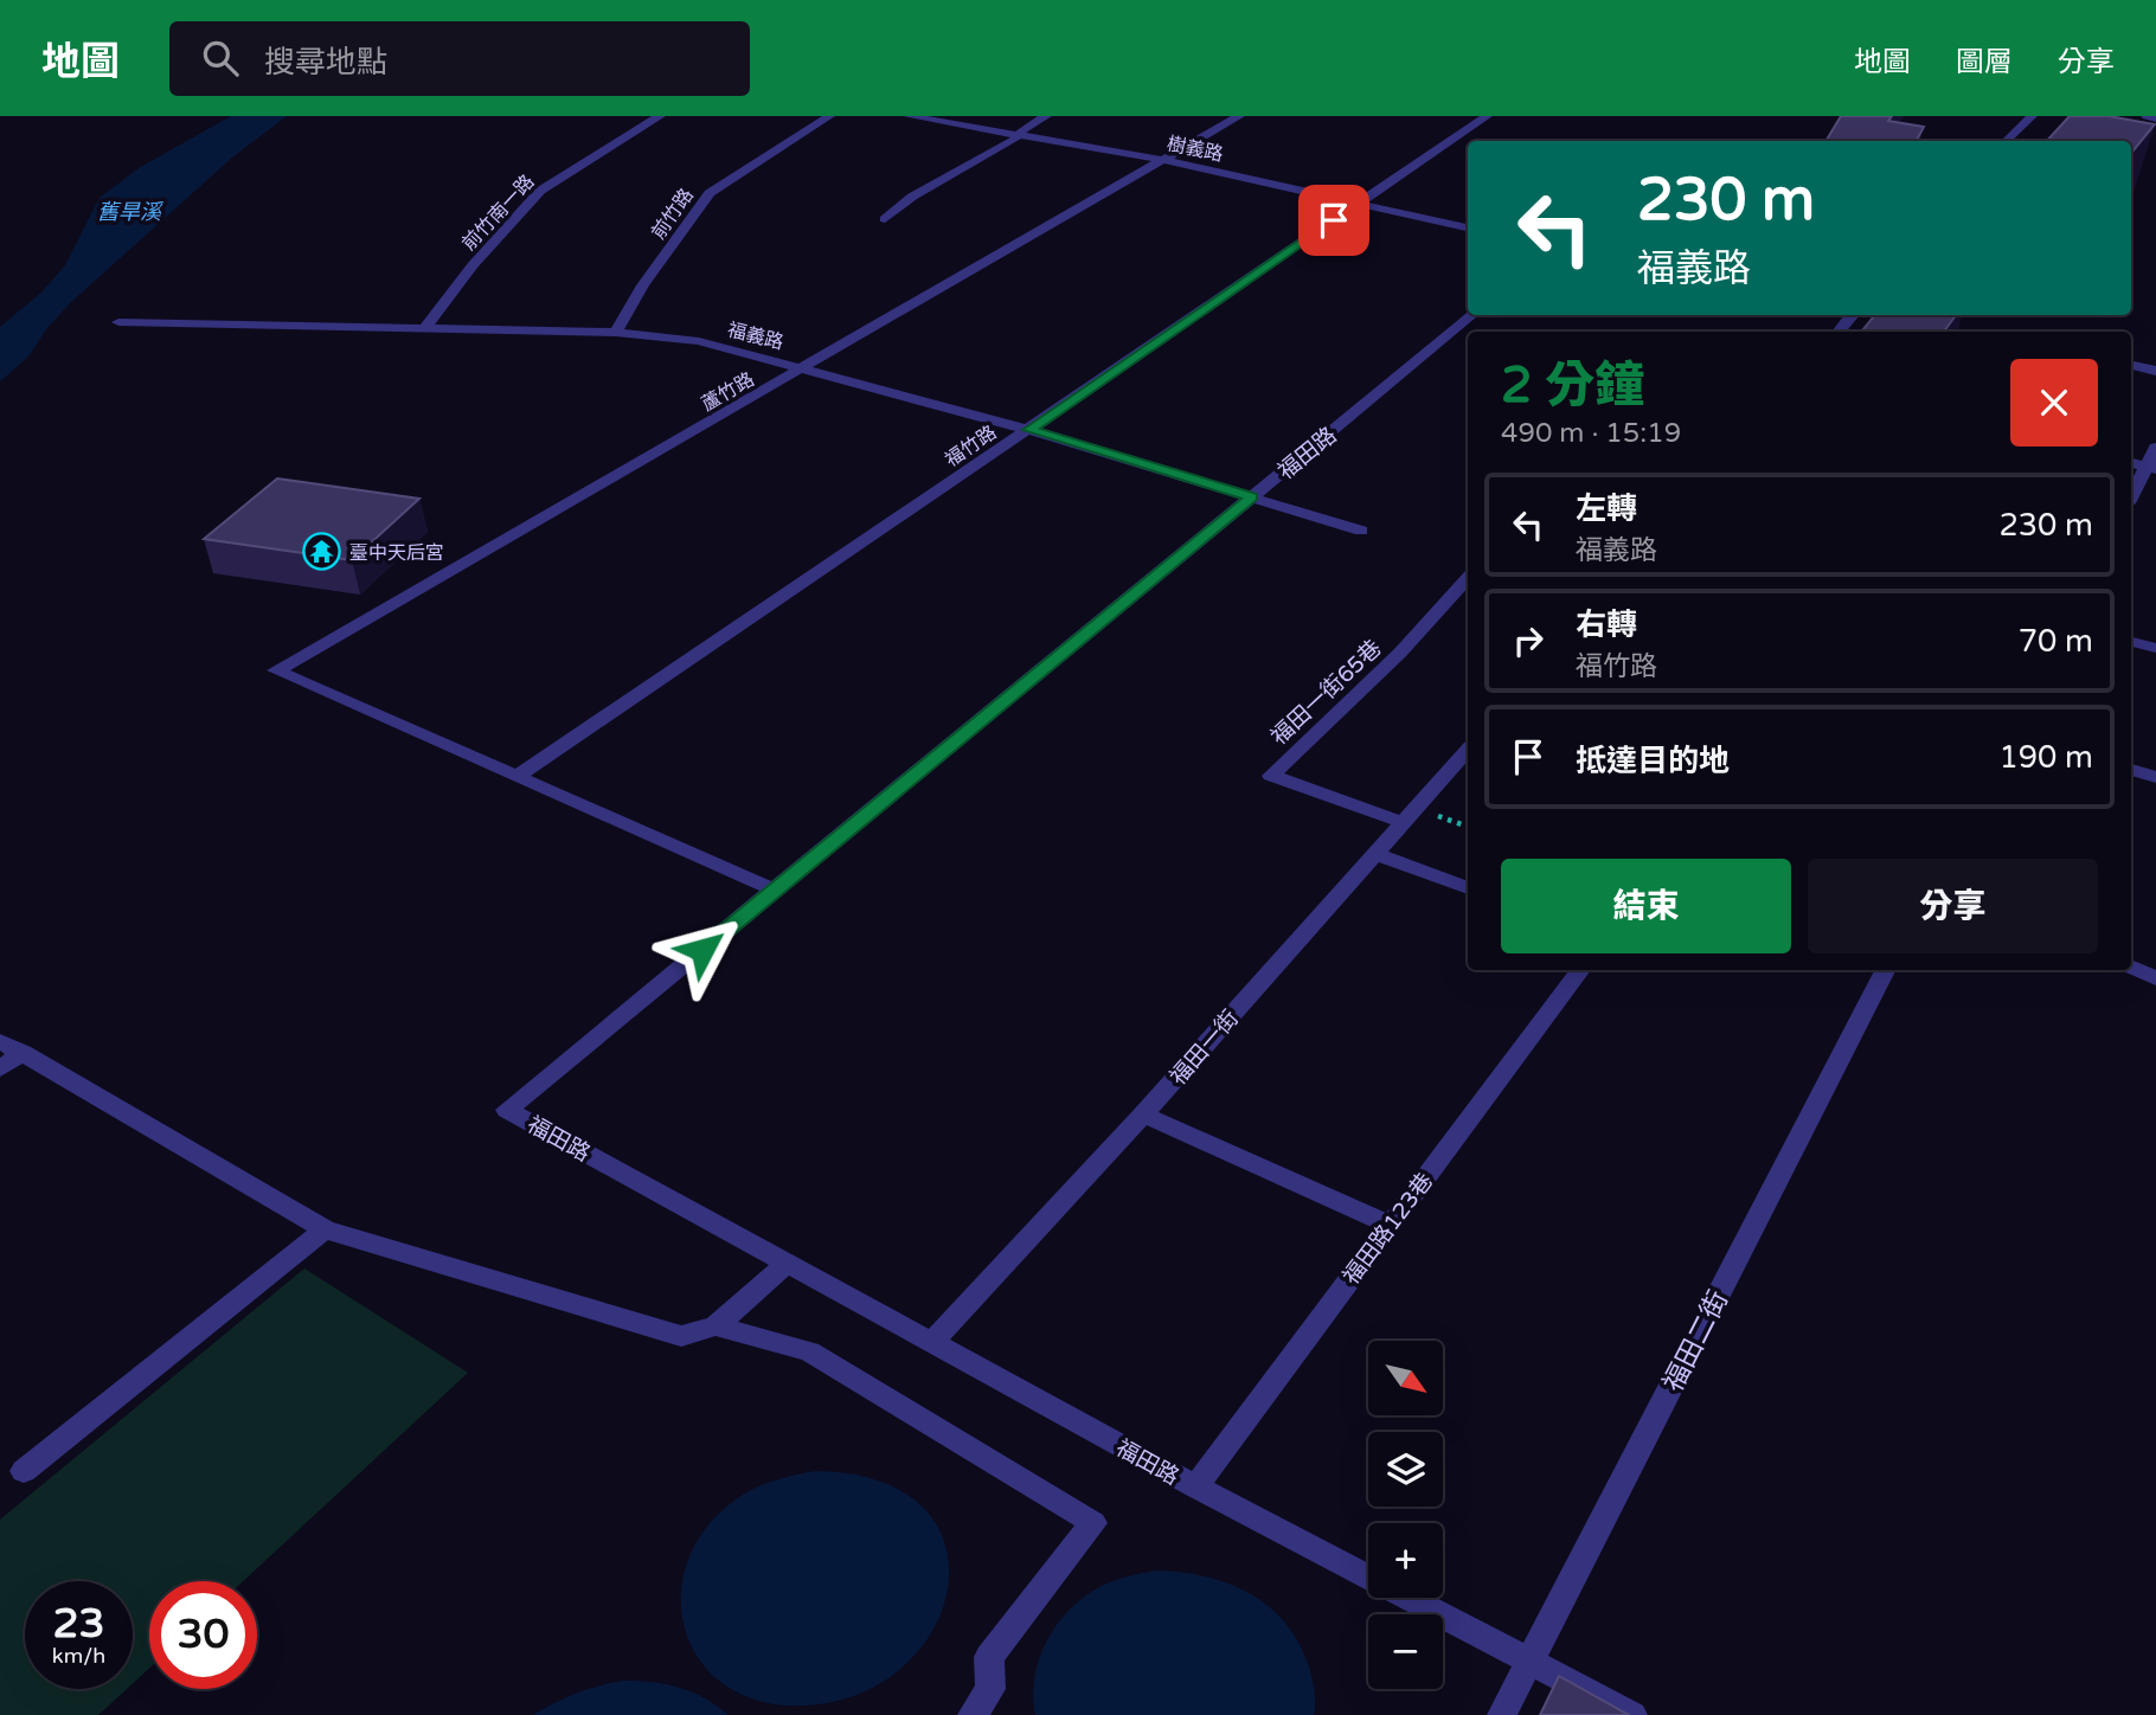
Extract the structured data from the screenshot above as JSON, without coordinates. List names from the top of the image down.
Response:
{
  "streets": {
    "street": [
      "樹義路",
      "前竹南一路",
      "前竹路",
      "福義路",
      "蘆竹路",
      "福竹路",
      "福田路",
      "福田一街65巷",
      "福田一街",
      "福田路123巷",
      "福田二街"
    ]
  },
  "crossings": [
    ["樹義路", "蘆竹路"],
    ["樹義路", "福竹路"],
    ["前竹南一路", "福義路"],
    ["前竹路", "福義路"],
    ["福義路", "蘆竹路"],
    ["福義路", "福竹路"],
    ["福義路", "福田路"],
    ["蘆竹路", "福竹路"],
    ["福田路", "福田一街"],
    ["福田路", "福田路123巷"],
    ["福田路", "福田二街"],
    ["福田一街65巷", "福田一街"]
  ],
  "water": ["舊旱溪"],
  "places": {
    "temple": ["臺中天后宮"]
  },
  "north": "bottom right",
  "page": {
    "header": "地圖",
    "search": "搜尋地點",
    "nav": ["地圖", "圖層", "分享"],
    "turn": ["230 m", "福義路"],
    "heading": ["2 分鐘", "490 m · 15:19"],
    "list": [
      {
        "name": "左轉",
        "note": "福義路",
        "value": "230 m"
      },
      {
        "name": "右轉",
        "note": "福竹路",
        "value": "70 m"
      },
      {
        "name": "抵達目的地",
        "value": "190 m"
      }
    ],
    "buttons": ["結束", "分享"],
    "map_buttons": ["+", "−"],
    "speed": "23 km/h",
    "limit": "30"
  }
}
